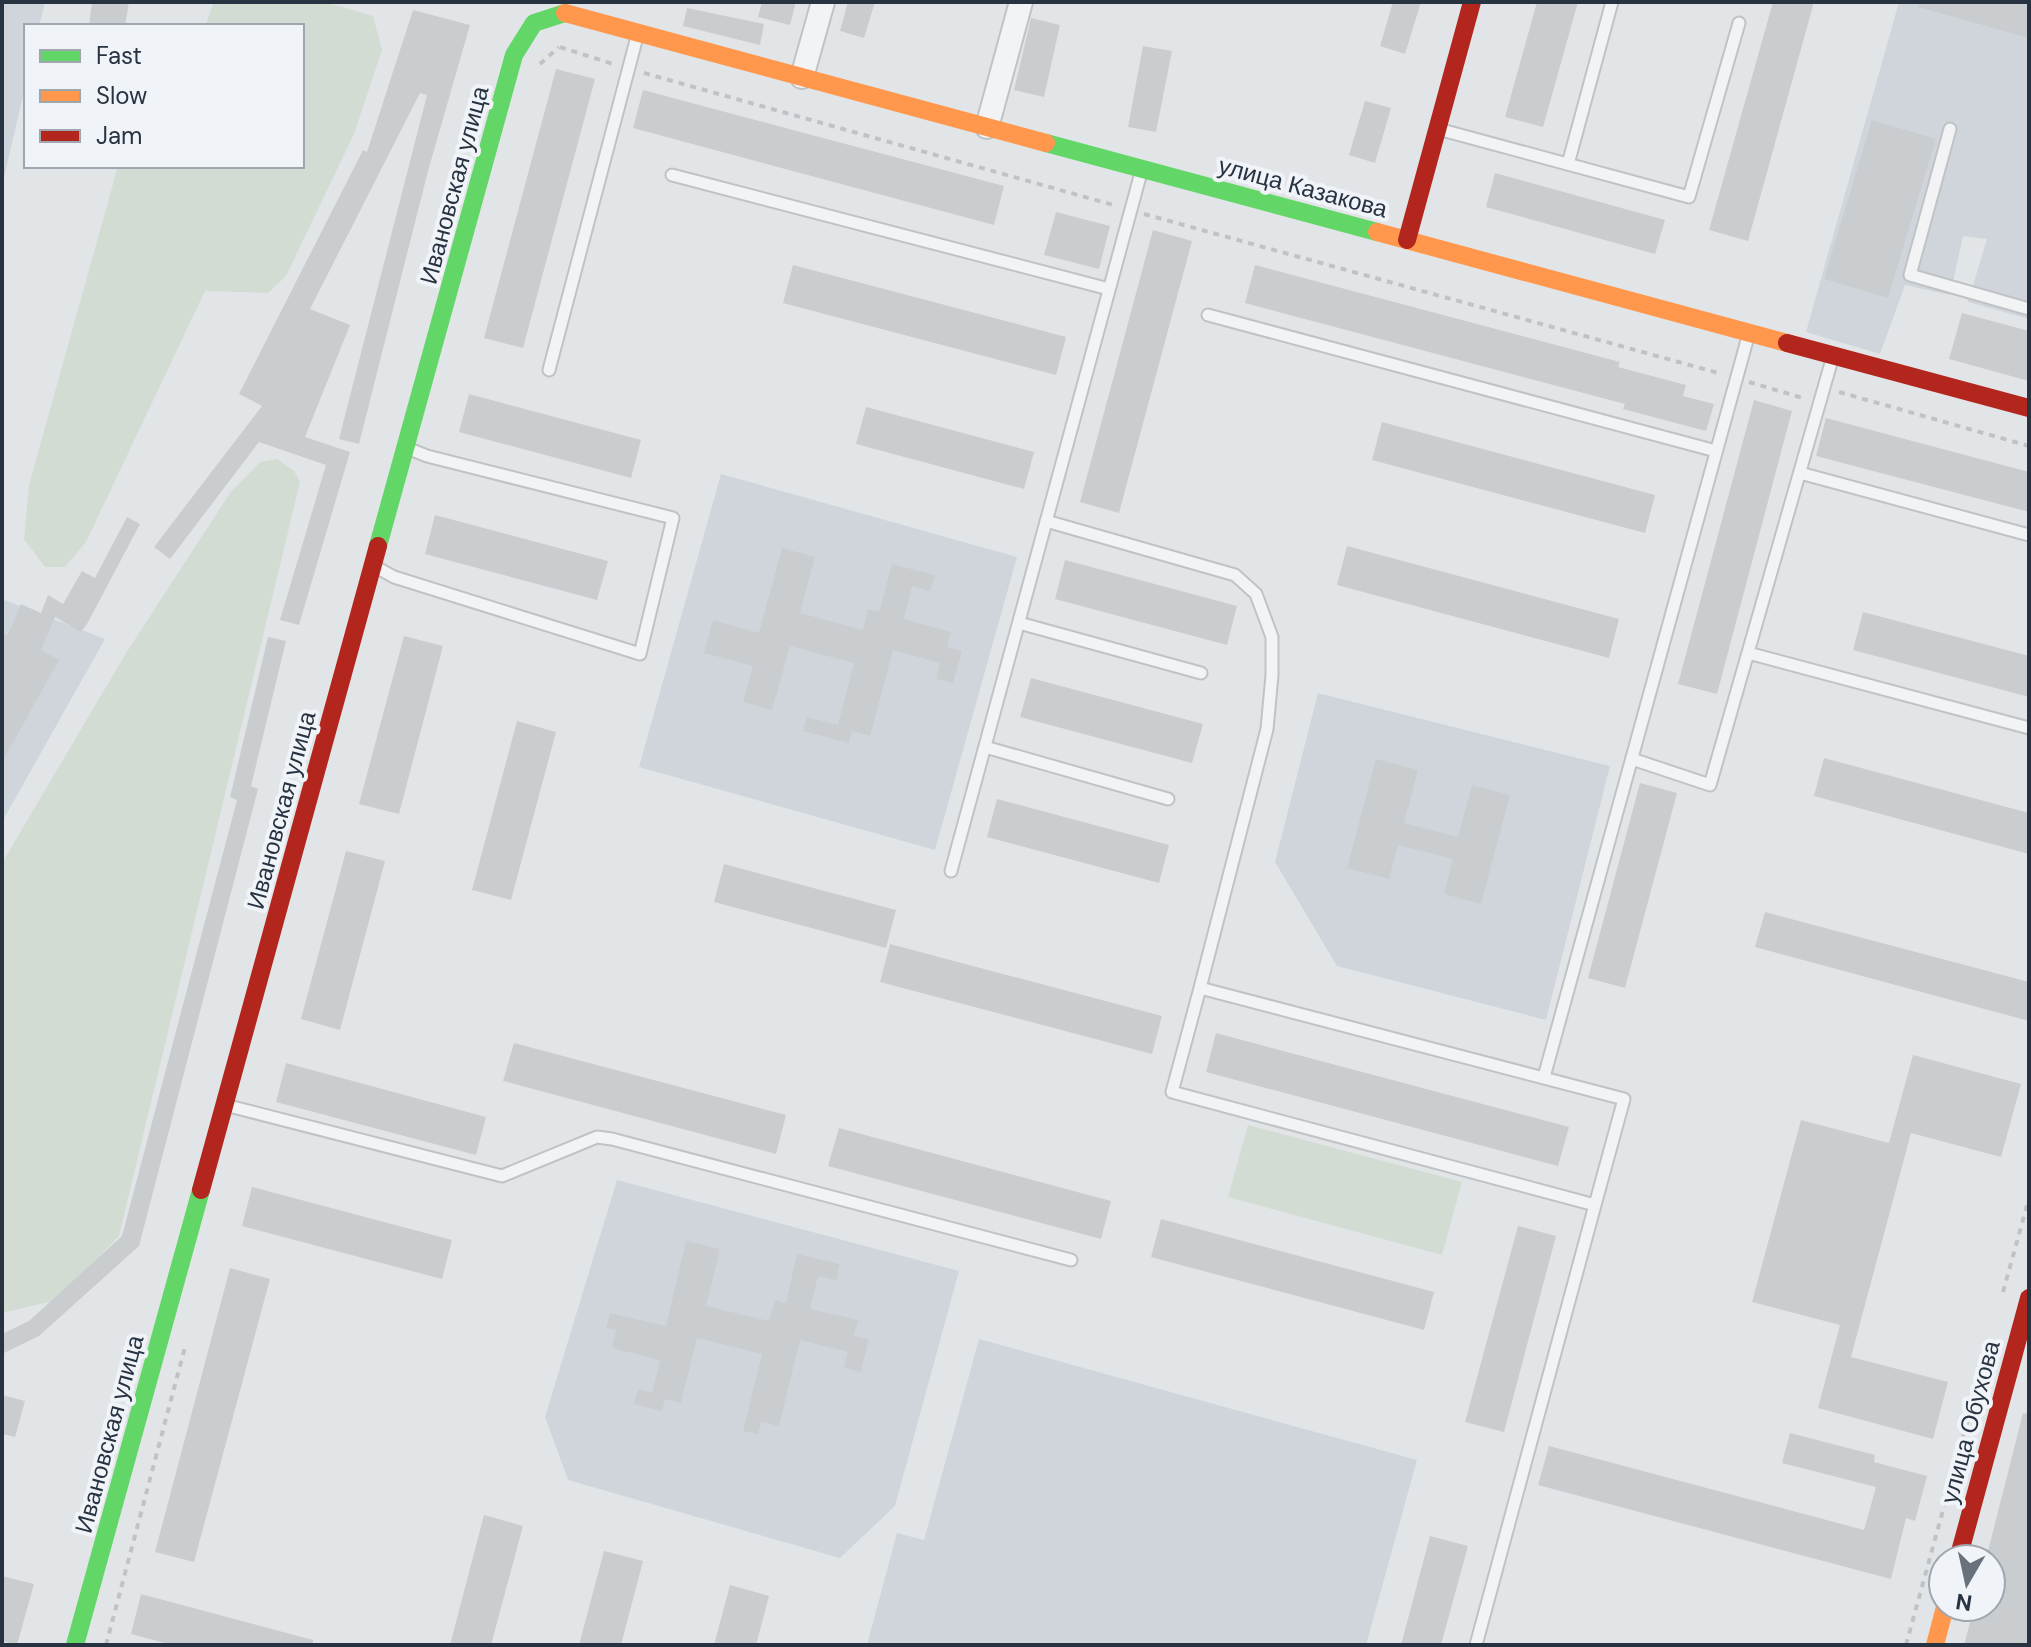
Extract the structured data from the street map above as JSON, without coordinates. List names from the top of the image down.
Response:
{
  "streets": {
    "street": ["Ивановская улица", "улица Казакова", "улица Обухова"]
  },
  "legend": ["Fast", "Slow", "Jam"],
  "north": "bottom"
}
